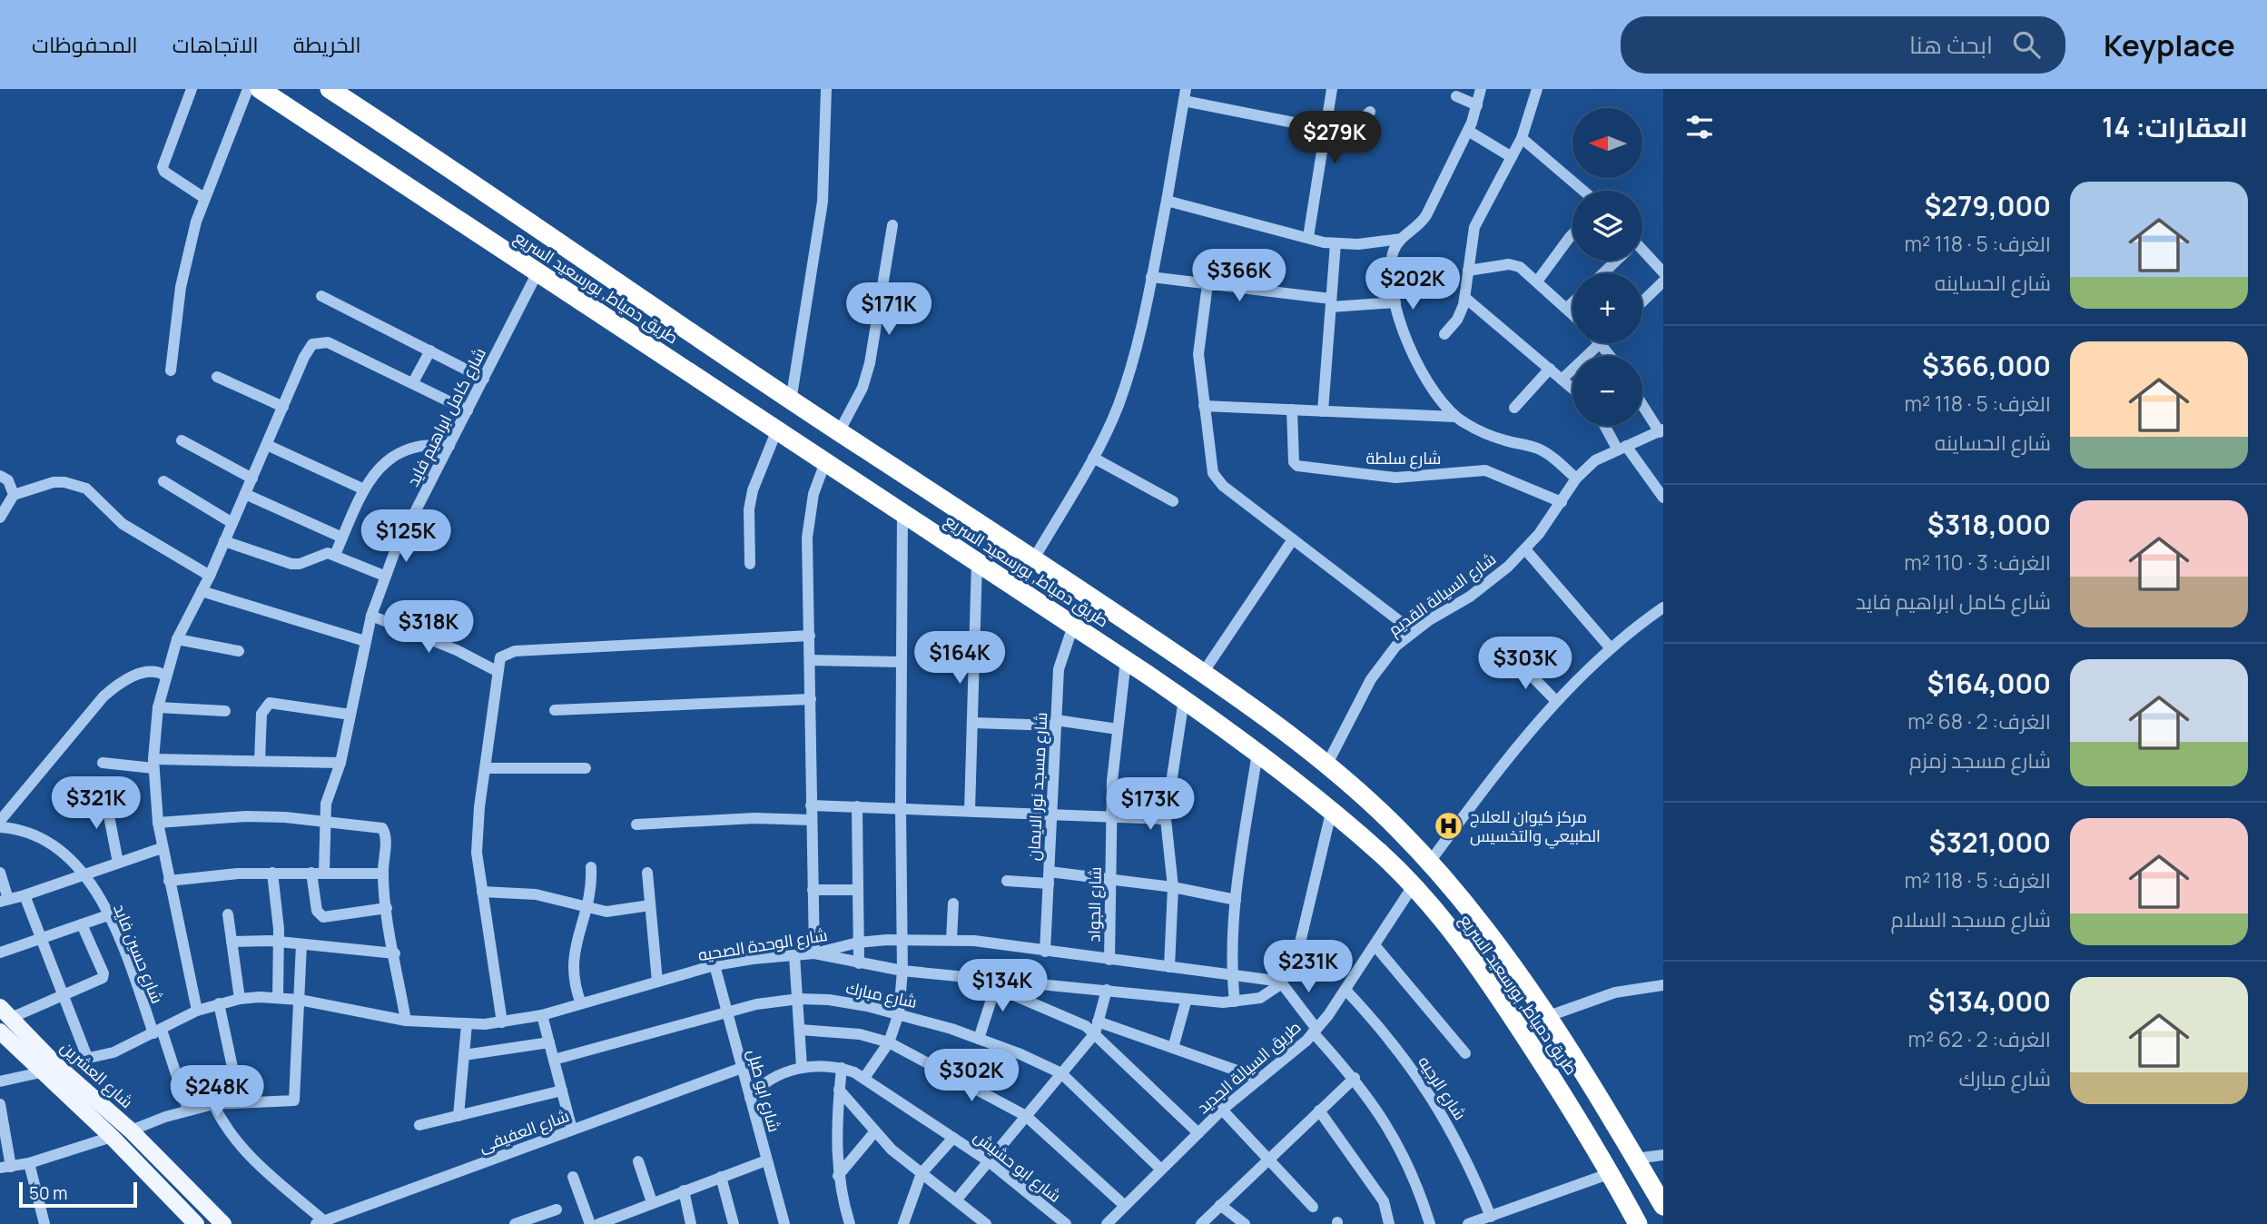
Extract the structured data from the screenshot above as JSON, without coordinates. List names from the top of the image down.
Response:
{
  "streets": {
    "highway": ["طريق دمياط, بورسعيد السريع"],
    "main road": ["شارع العشرين"],
    "street": [
      "شارع كامل ابراهيم فايد",
      "شارع سلطة",
      "شارع السيالة القديم",
      "شارع مسجد نور الايمان",
      "شارع الجواد",
      "شارع الوحدة الصحيه",
      "شارع حسين فايد",
      "شارع مبارك",
      "طريق السيالة الجديد",
      "شارع الرجيه",
      "شارع ابو طبل",
      "شارع العفيفى",
      "شارع ابو حشيش"
    ]
  },
  "crossings": [
    ["طريق دمياط, بورسعيد السريع", "شارع كامل ابراهيم فايد"],
    ["طريق دمياط, بورسعيد السريع", "شارع السيالة القديم"],
    ["طريق دمياط, بورسعيد السريع", "شارع مسجد نور الايمان"],
    ["طريق دمياط, بورسعيد السريع", "شارع الجواد"],
    ["طريق دمياط, بورسعيد السريع", "طريق السيالة الجديد"],
    ["شارع سلطة", "شارع السيالة القديم"],
    ["شارع مسجد نور الايمان", "شارع الوحدة الصحيه"],
    ["شارع الجواد", "شارع الوحدة الصحيه"],
    ["شارع الوحدة الصحيه", "شارع حسين فايد"],
    ["شارع الوحدة الصحيه", "شارع العشرين"],
    ["شارع الوحدة الصحيه", "شارع ابو طبل"],
    ["شارع مبارك", "طريق السيالة الجديد"],
    ["شارع مبارك", "شارع ابو طبل"],
    ["طريق السيالة الجديد", "شارع الرجيه"],
    ["شارع ابو طبل", "شارع العفيفى"],
    ["شارع ابو طبل", "شارع ابو حشيش"]
  ],
  "places": {
    "hospital": ["مركز كيوان للعلاج الطبيعي والتخسيس"]
  },
  "scale_bar": "50 m",
  "north": "left",
  "page": {
    "header": "Keyplace",
    "search": "ابحث هنا",
    "nav": ["الخريطة", "الاتجاهات", "المحفوظات"],
    "heading": "العقارات: 14",
    "map_buttons": ["+", "−"],
    "price": [
      "$279K",
      "$366K",
      "$202K",
      "$171K",
      "$125K",
      "$318K",
      "$164K",
      "$303K",
      "$321K",
      "$173K",
      "$231K",
      "$134K",
      "$302K",
      "$248K"
    ],
    "list": [
      {
        "name": "$279,000",
        "note": "الغرف: 5 · 118 m² · شارع الحساينه"
      },
      {
        "name": "$366,000",
        "note": "الغرف: 5 · 118 m² · شارع الحساينه"
      },
      {
        "name": "$318,000",
        "note": "الغرف: 3 · 110 m² · شارع كامل ابراهيم فايد"
      },
      {
        "name": "$164,000",
        "note": "الغرف: 2 · 68 m² · شارع مسجد زمزم"
      },
      {
        "name": "$321,000",
        "note": "الغرف: 5 · 118 m² · شارع مسجد السلام"
      },
      {
        "name": "$134,000",
        "note": "الغرف: 2 · 62 m² · شارع مبارك"
      }
    ],
    "scale": "50 m"
  }
}
